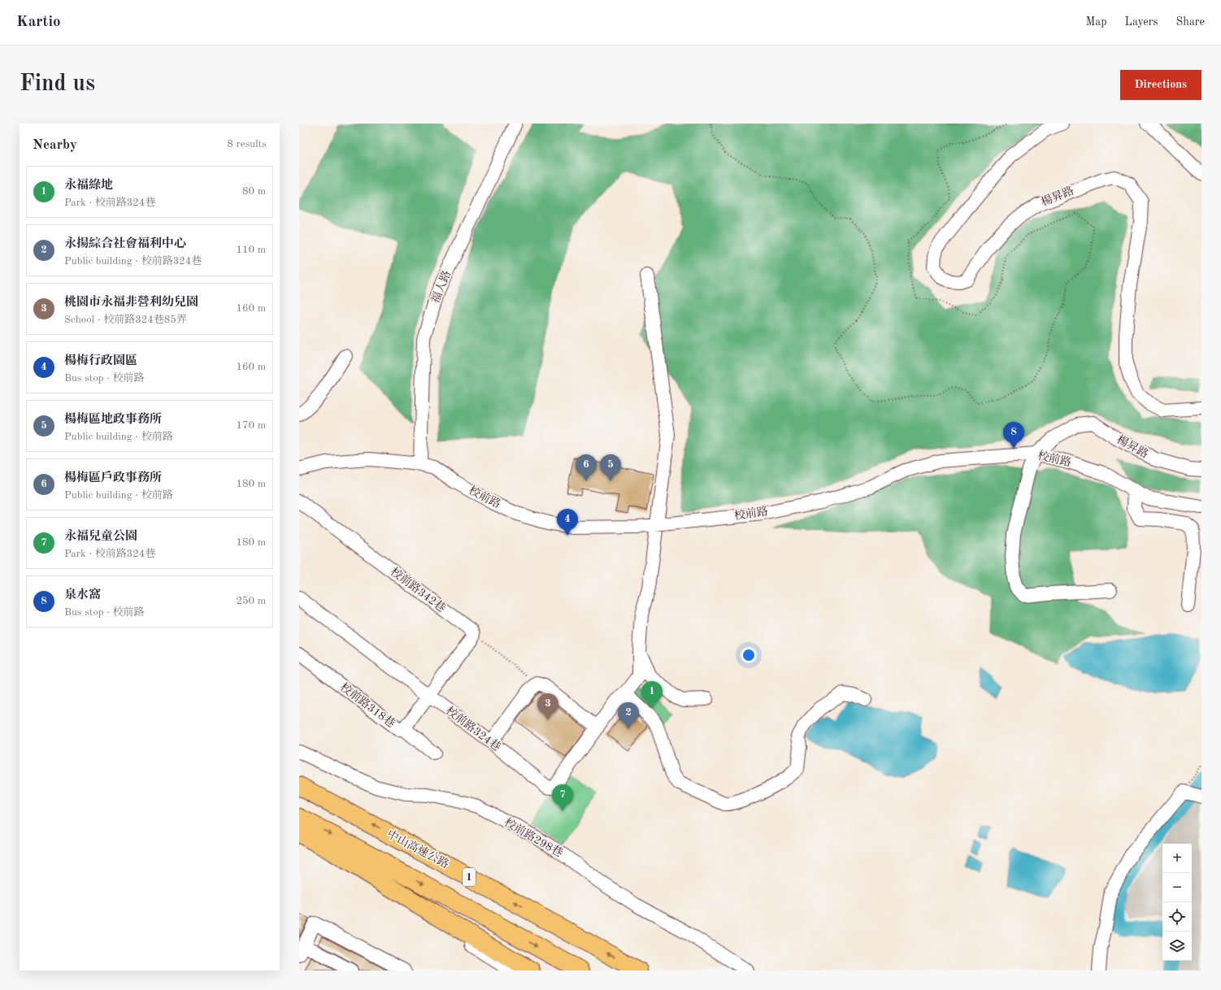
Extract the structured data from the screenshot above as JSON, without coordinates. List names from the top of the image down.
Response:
{
  "streets": {
    "highway": ["中山高速公路", "1"],
    "street": [
      "楊昇路",
      "福人路",
      "校前路",
      "校前路342巷",
      "校前路318巷",
      "校前路324巷",
      "校前路298巷"
    ]
  },
  "crossings": [
    ["楊昇路", "校前路"],
    ["福人路", "校前路"],
    ["校前路", "校前路324巷"],
    ["校前路318巷", "校前路324巷"]
  ],
  "page": {
    "header": "Kartio",
    "nav": ["Map", "Layers", "Share"],
    "buttons": "Directions",
    "title": "Find us",
    "heading": ["Nearby", "8 results"],
    "list": [
      {
        "mark": "1",
        "name": "永福綠地",
        "note": "Park · 校前路324巷",
        "value": "80 m"
      },
      {
        "mark": "2",
        "name": "永揚綜合社會福利中心",
        "note": "Public building · 校前路324巷",
        "value": "110 m"
      },
      {
        "mark": "3",
        "name": "桃園市永福非營利幼兒園",
        "note": "School · 校前路324巷85弄",
        "value": "160 m"
      },
      {
        "mark": "4",
        "name": "楊梅行政園區",
        "note": "Bus stop · 校前路",
        "value": "160 m"
      },
      {
        "mark": "5",
        "name": "楊梅區地政事務所",
        "note": "Public building · 校前路",
        "value": "170 m"
      },
      {
        "mark": "6",
        "name": "楊梅區戶政事務所",
        "note": "Public building · 校前路",
        "value": "180 m"
      },
      {
        "mark": "7",
        "name": "永福兒童公園",
        "note": "Park · 校前路324巷",
        "value": "180 m"
      },
      {
        "mark": "8",
        "name": "泉水窩",
        "note": "Bus stop · 校前路",
        "value": "250 m"
      }
    ],
    "pins": [
      "8",
      "5",
      "6",
      "4",
      "1",
      "3",
      "2",
      "7"
    ],
    "map_buttons": ["+", "−"]
  }
}
